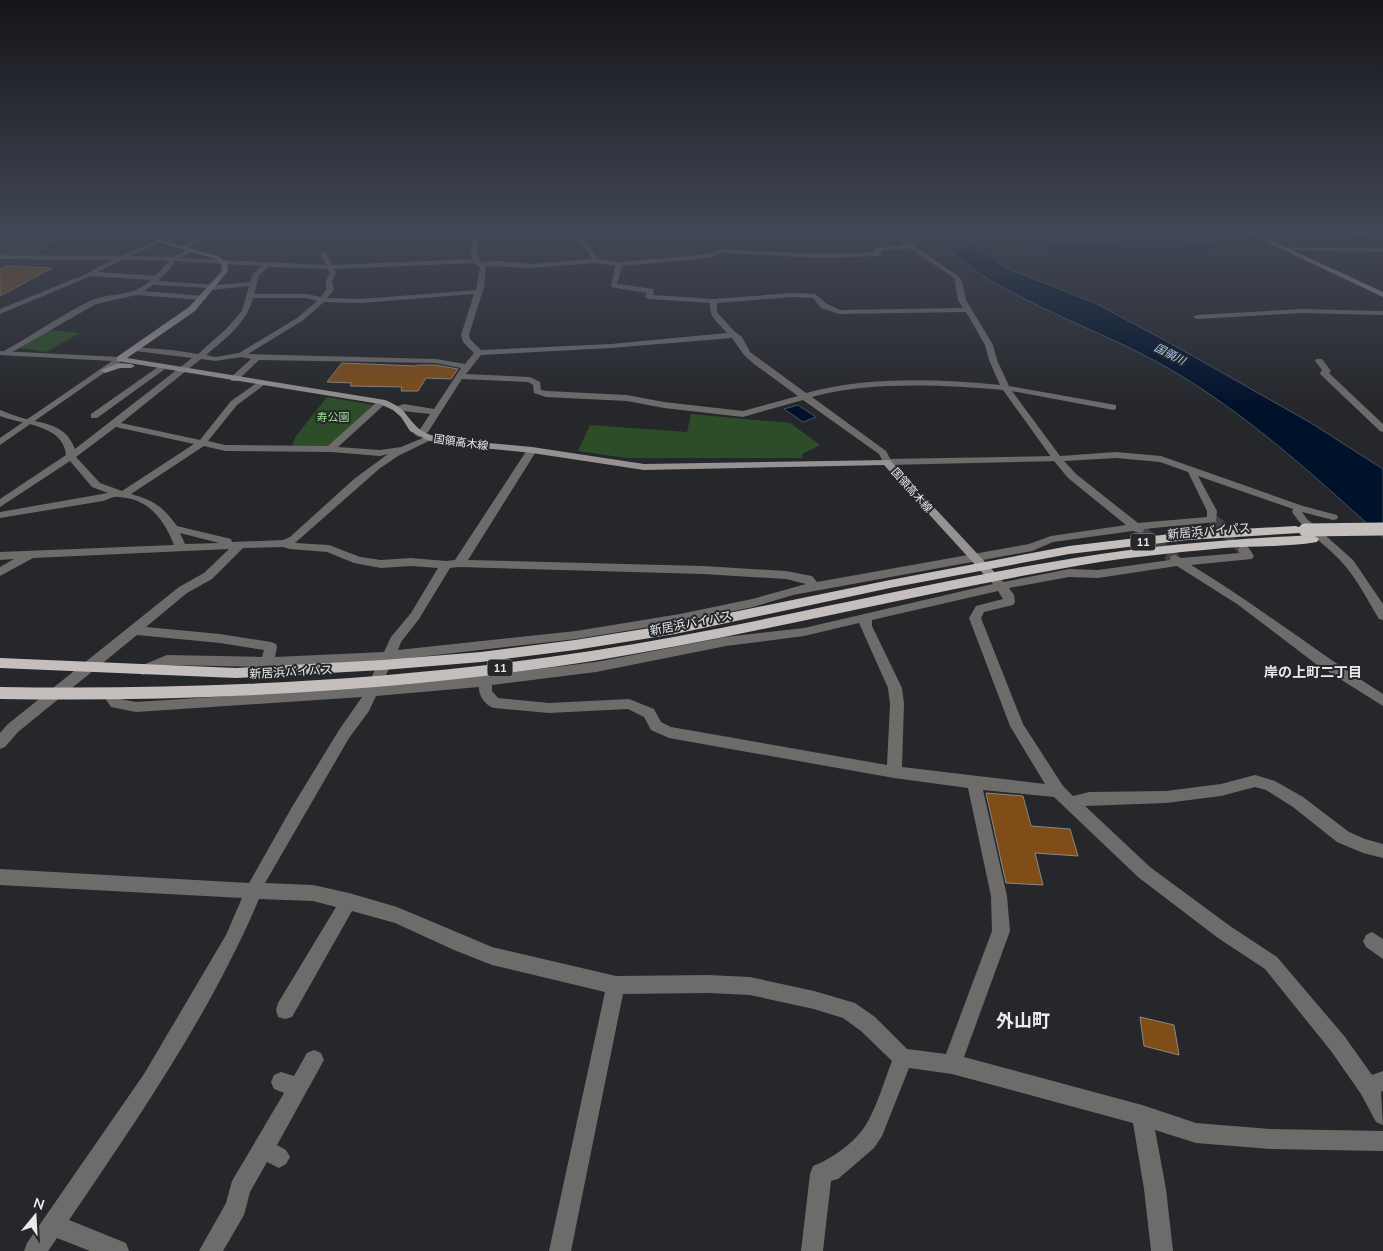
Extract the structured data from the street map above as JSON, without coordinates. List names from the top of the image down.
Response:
{
  "streets": {
    "highway": ["新居浜バイパス", "11"],
    "main road": ["国領高木線"]
  },
  "crossings": [
    ["国領高木線", "新居浜バイパス"]
  ],
  "districts": ["岸の上町二丁目", "外山町"],
  "water": ["国領川"],
  "parks": ["寿公園"],
  "north": "top"
}
